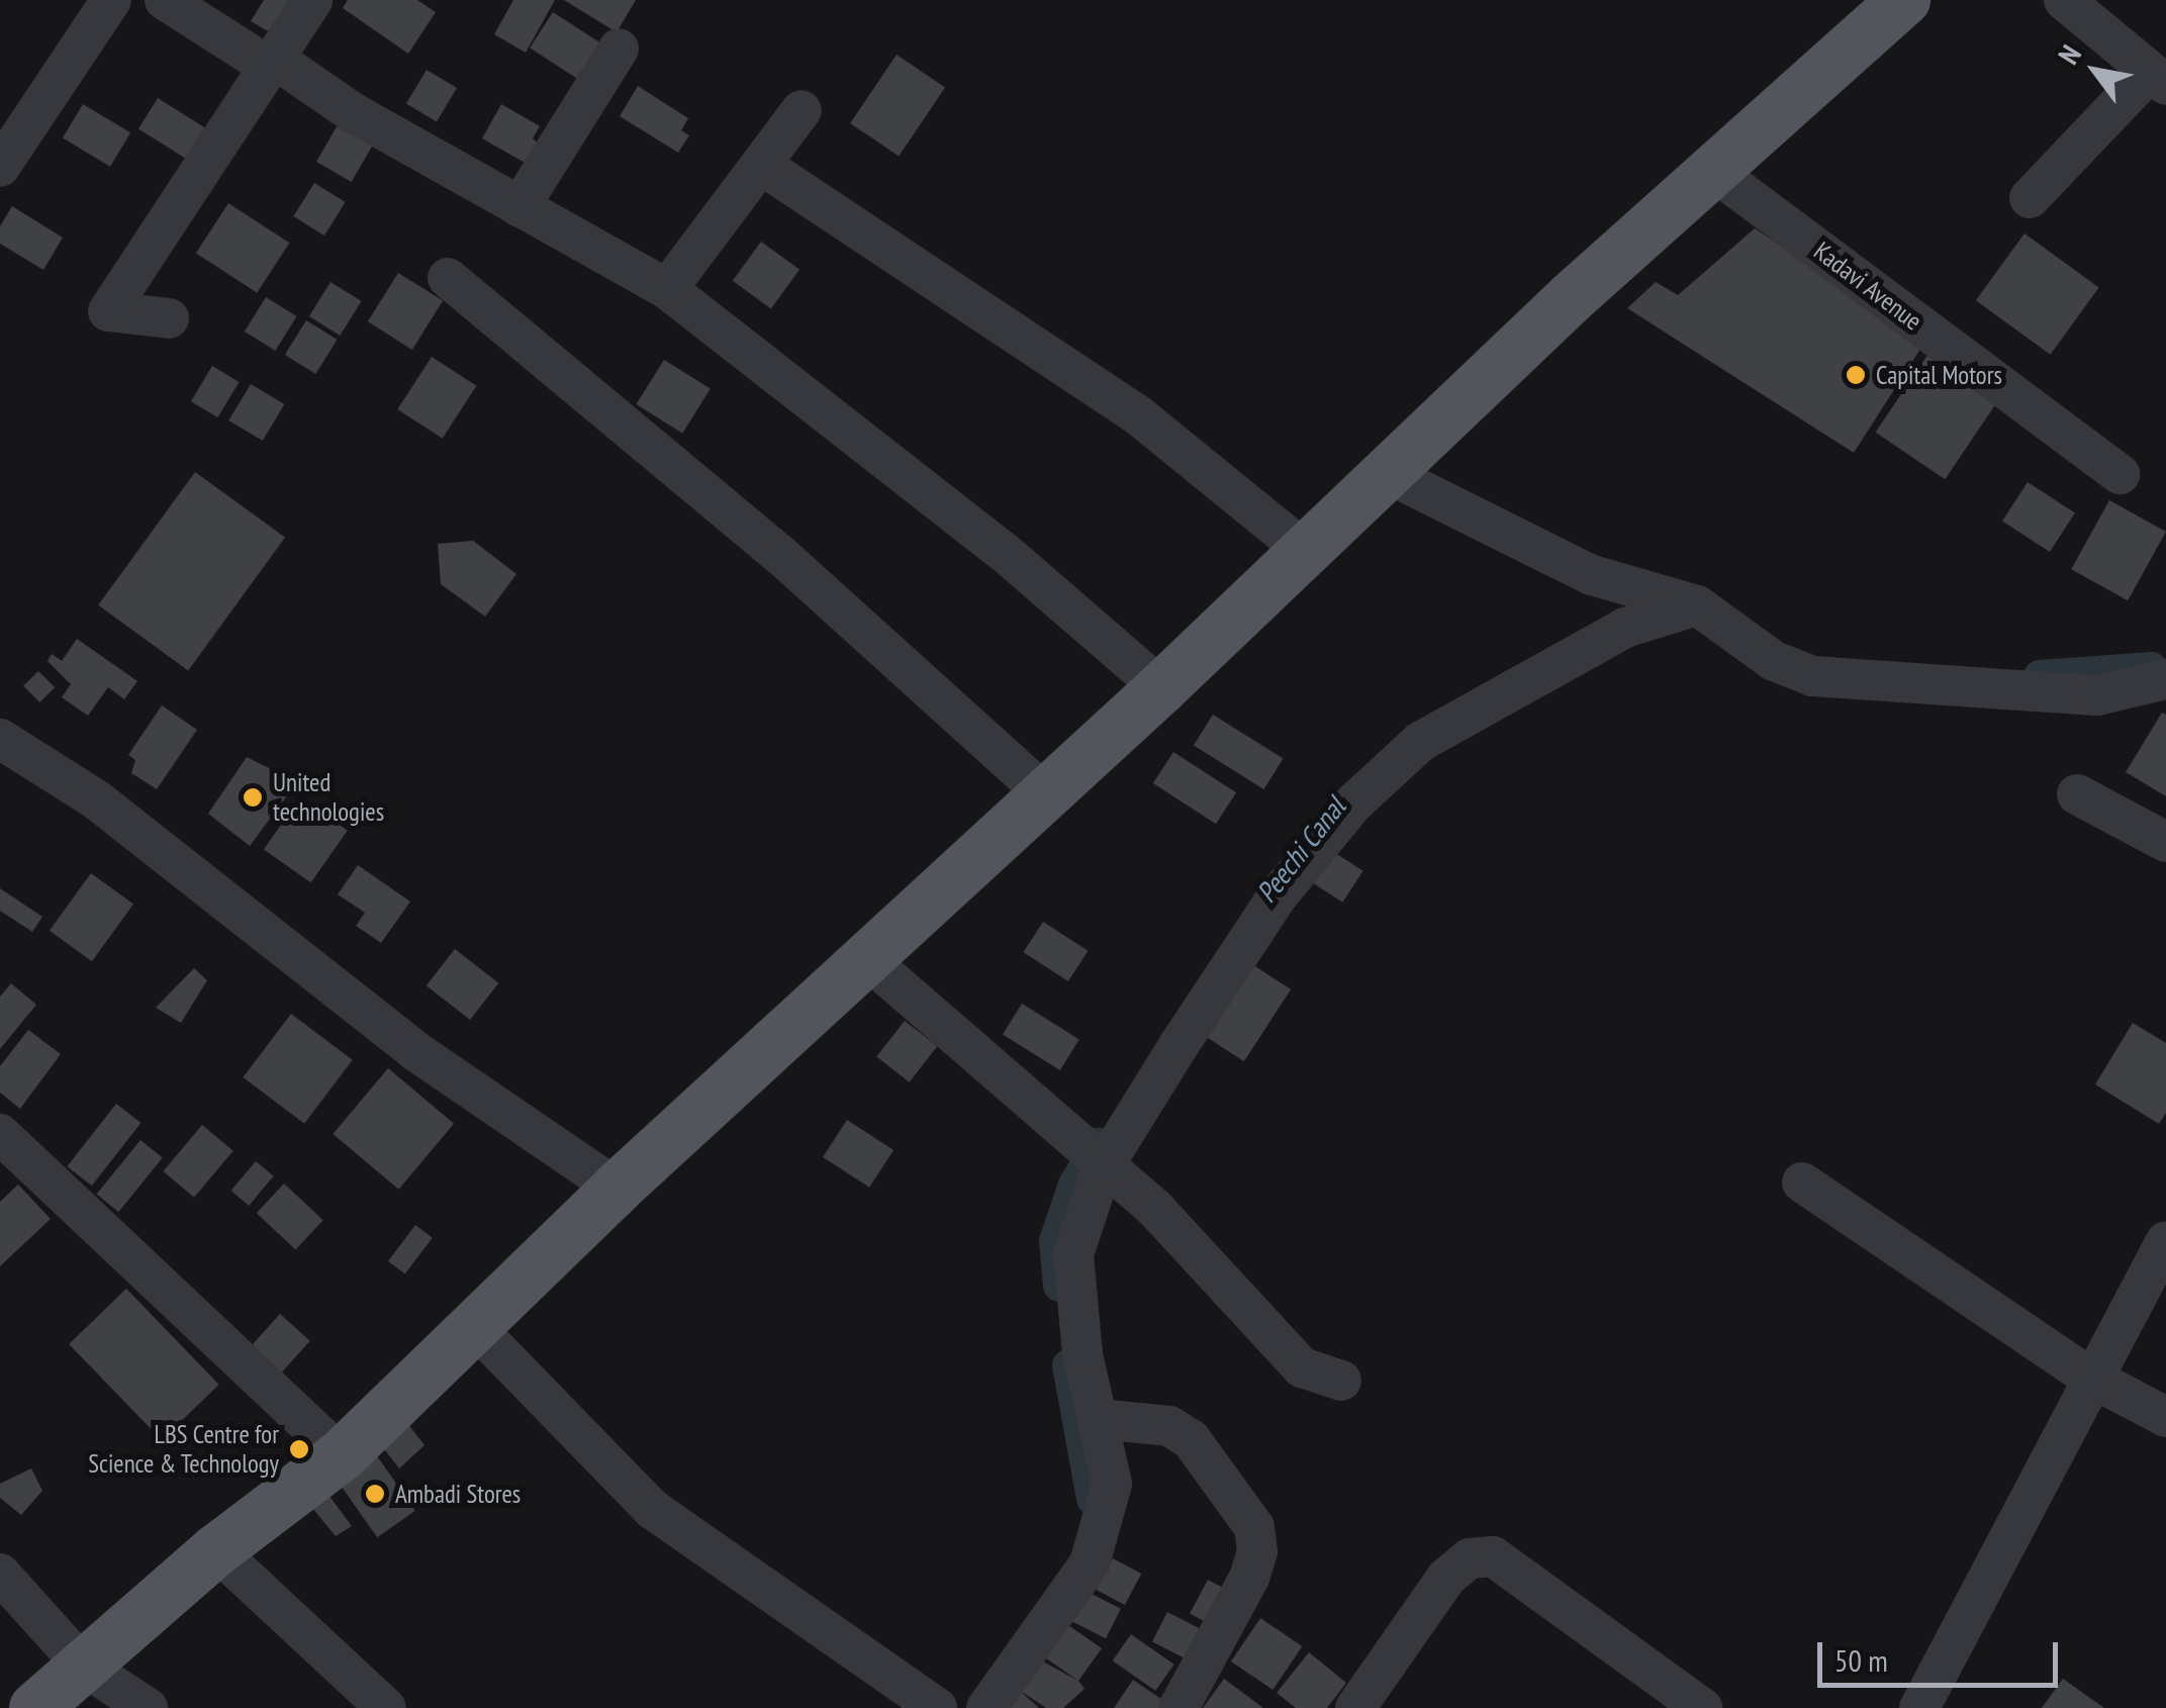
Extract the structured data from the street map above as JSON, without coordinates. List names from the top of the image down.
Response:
{
  "streets": {
    "street": ["Kadavi Avenue"]
  },
  "water": ["Peechi Canal"],
  "places": [
    "Capital Motors",
    "United technologies",
    "LBS Centre for Science & Technology",
    "Ambadi Stores"
  ],
  "scale_bar": "50 m",
  "north": "top left"
}
